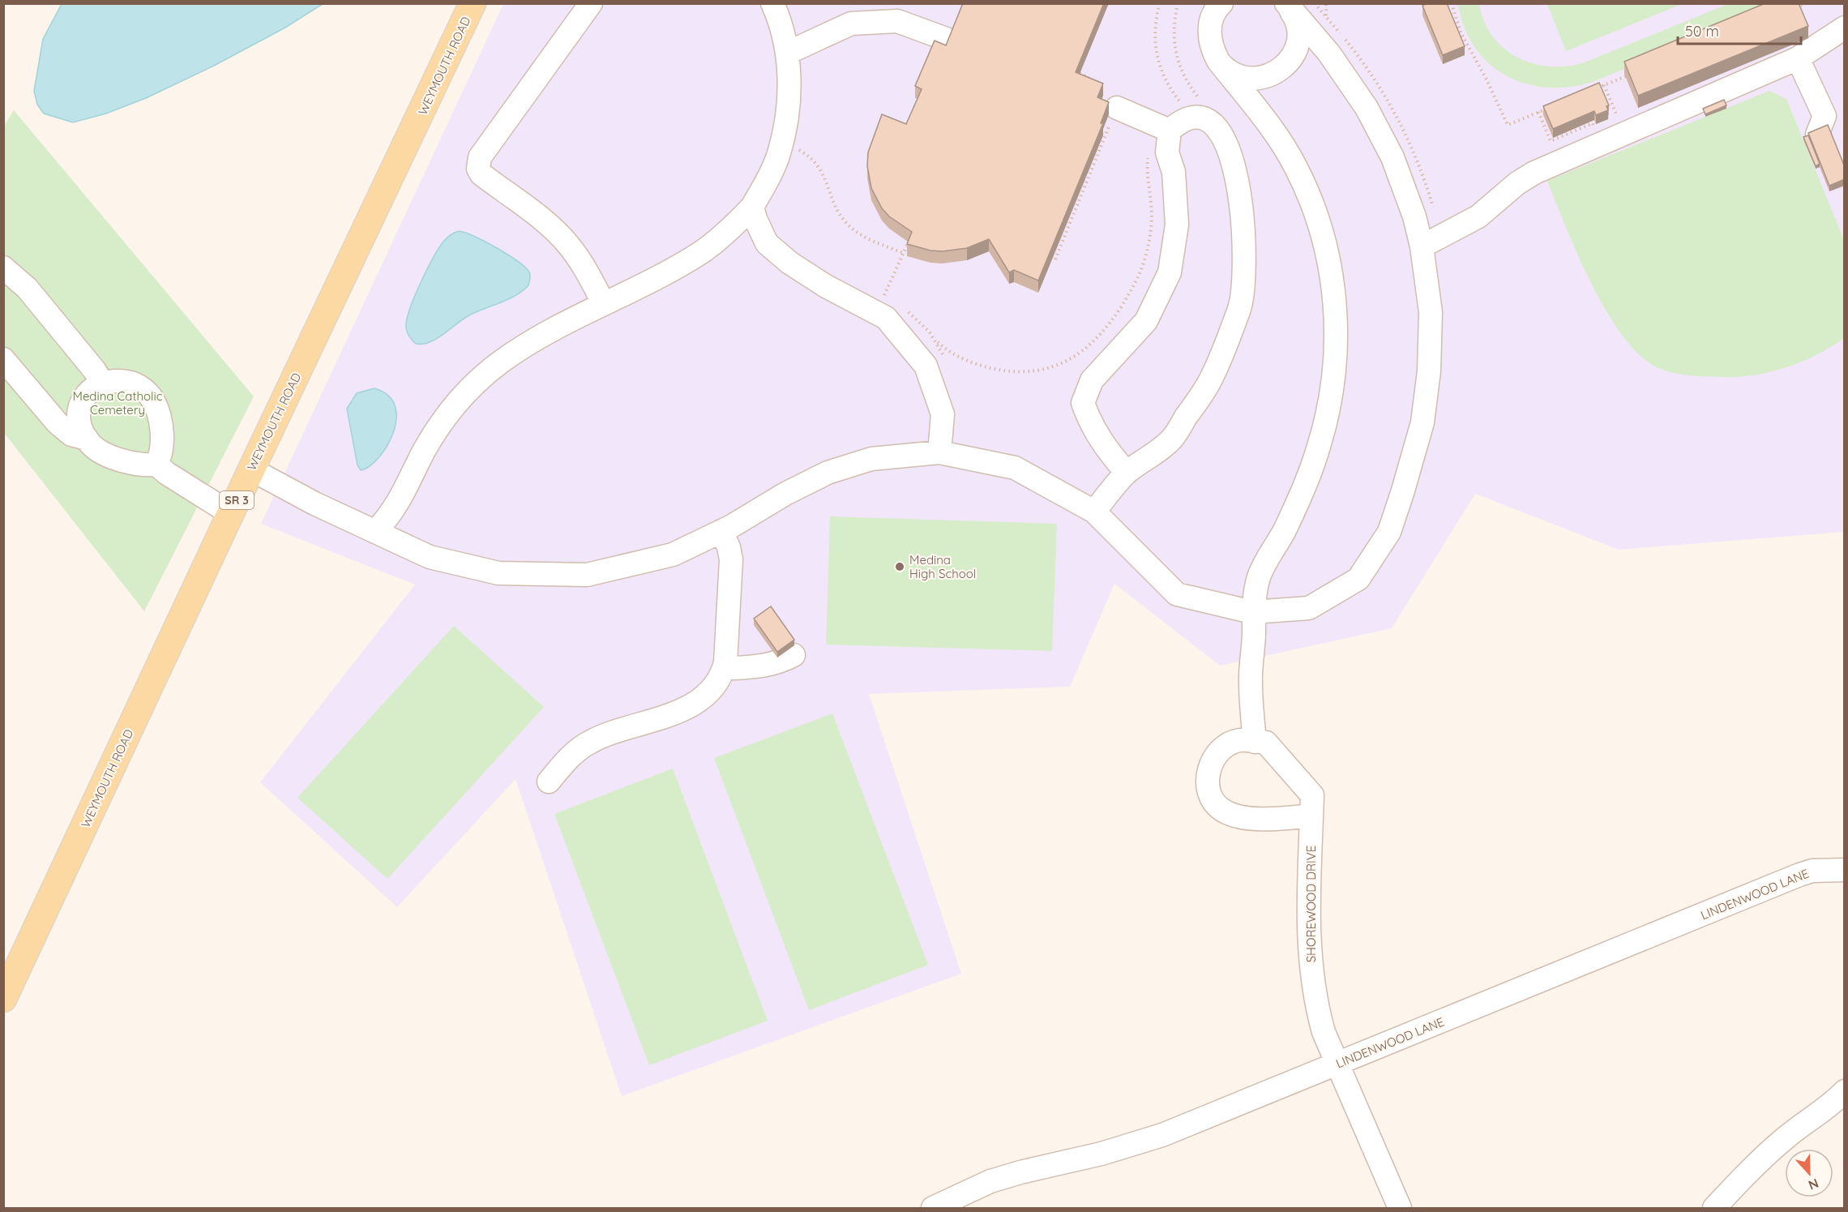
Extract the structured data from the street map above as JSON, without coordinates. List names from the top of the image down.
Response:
{
  "streets": {
    "main road": ["WEYMOUTH ROAD", "SR 3"],
    "street": ["LINDENWOOD LANE", "SHOREWOOD DRIVE"]
  },
  "crossings": [
    ["LINDENWOOD LANE", "SHOREWOOD DRIVE"]
  ],
  "parks": ["Medina Catholic Cemetery"],
  "places": ["Medina High School"],
  "scale_bar": "50 m",
  "north": "bottom"
}
